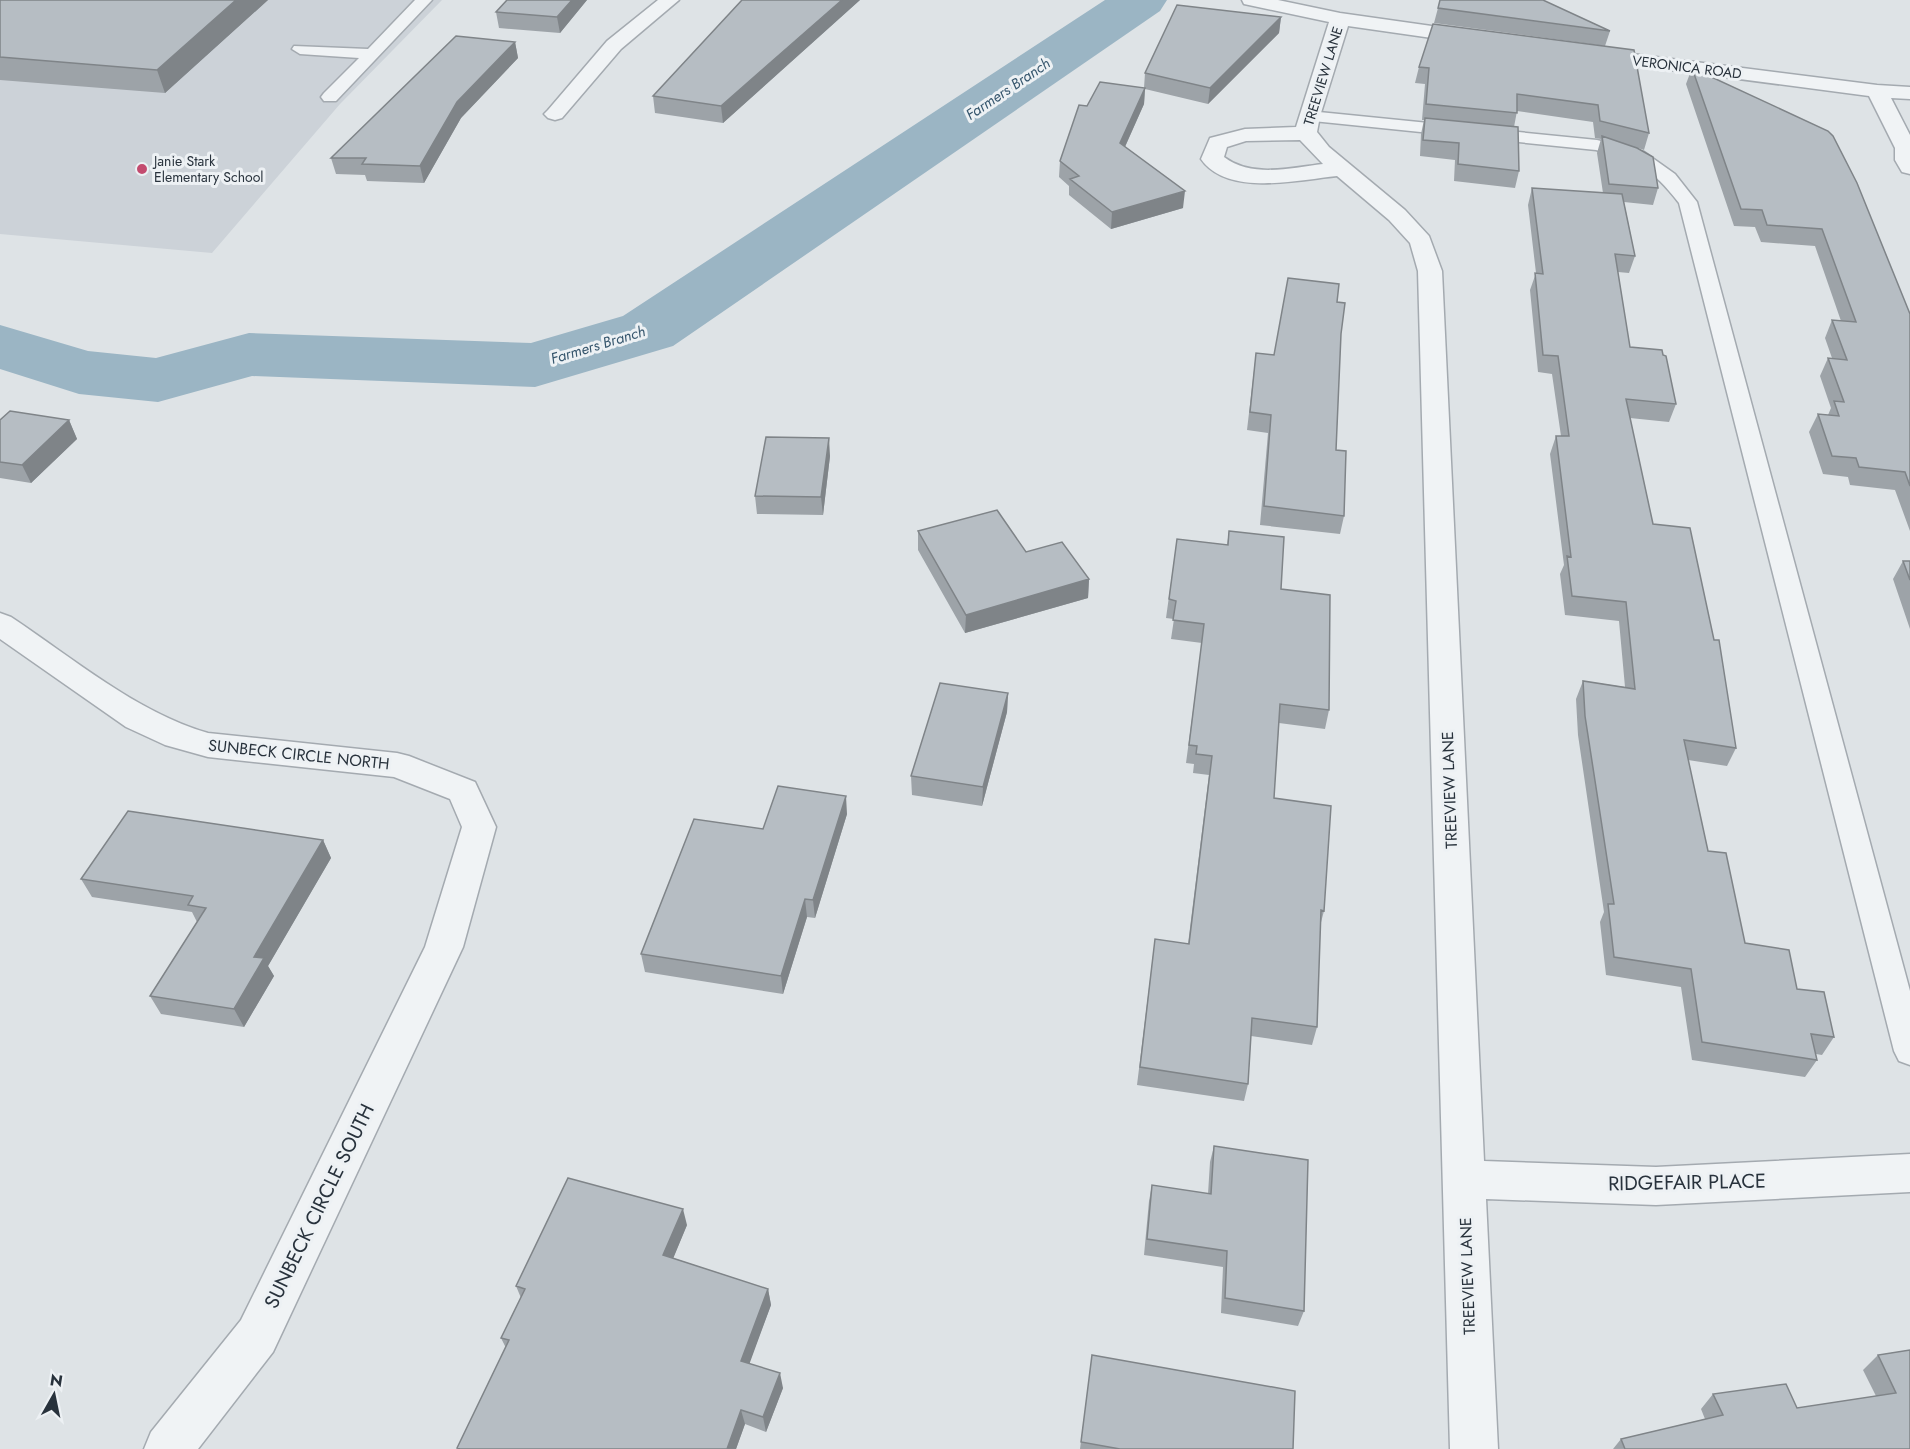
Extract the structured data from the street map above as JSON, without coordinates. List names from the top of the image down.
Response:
{
  "streets": {
    "street": [
      "VERONICA ROAD",
      "TREEVIEW LANE",
      "SUNBECK CIRCLE NORTH",
      "RIDGEFAIR PLACE",
      "SUNBECK CIRCLE SOUTH"
    ]
  },
  "crossings": [
    ["TREEVIEW LANE", "RIDGEFAIR PLACE"],
    ["SUNBECK CIRCLE NORTH", "SUNBECK CIRCLE SOUTH"]
  ],
  "water": ["Farmers Branch"],
  "places": ["Janie Stark Elementary School"],
  "north": "top"
}
